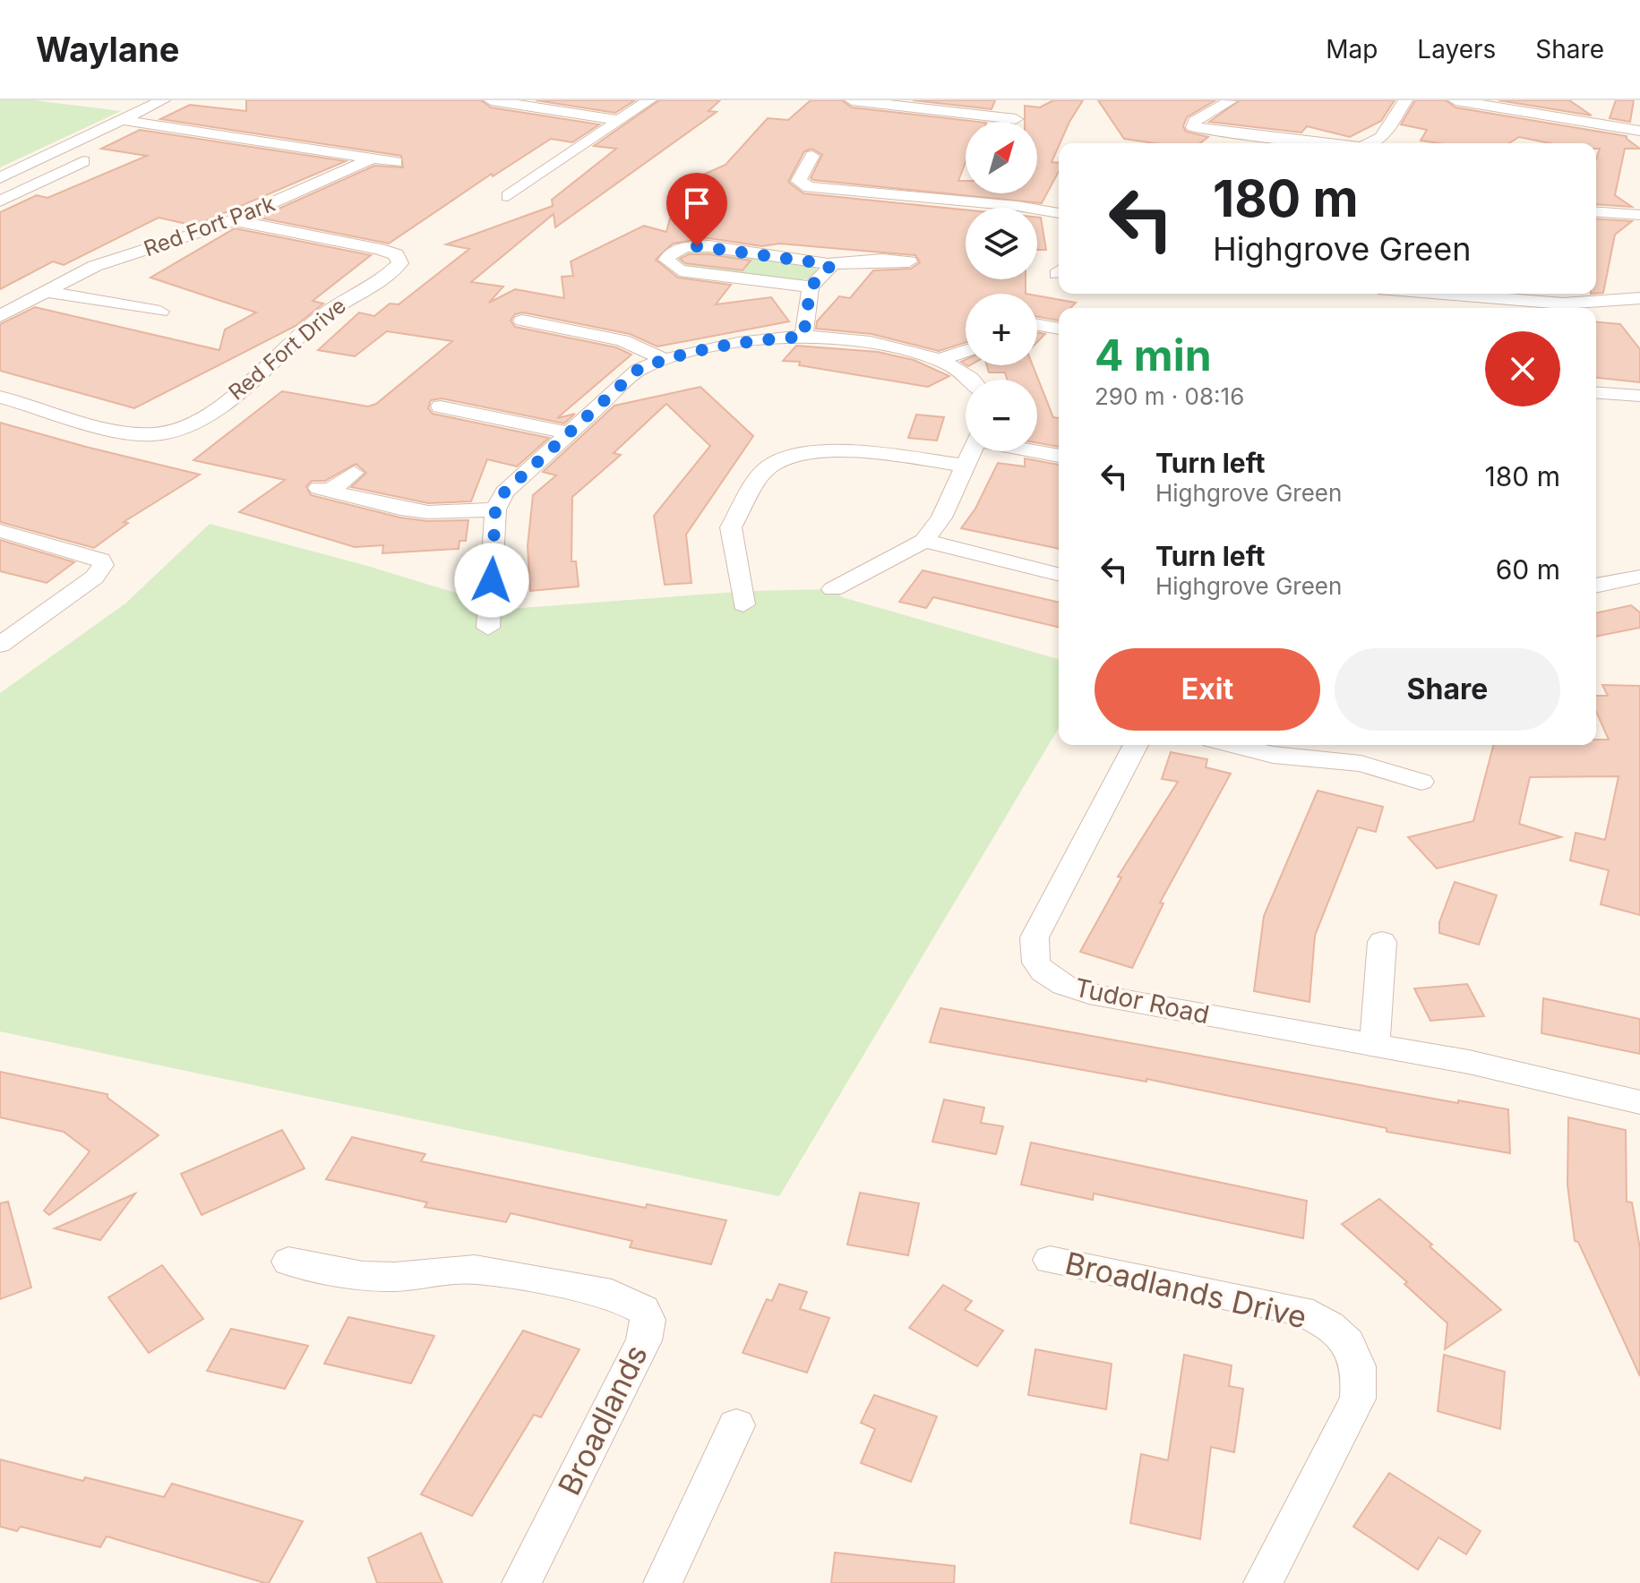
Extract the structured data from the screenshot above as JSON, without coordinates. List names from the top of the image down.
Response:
{
  "streets": {
    "street": [
      "Red Fort Park",
      "Red Fort Drive",
      "Tudor Road",
      "Broadlands Drive",
      "Broadlands"
    ]
  },
  "crossings": [
    ["Red Fort Park", "Red Fort Drive"]
  ],
  "north": "top right",
  "page": {
    "header": "Waylane",
    "nav": ["Map", "Layers", "Share"],
    "map_buttons": ["+", "−"],
    "turn": ["180 m", "Highgrove Green"],
    "heading": ["4 min", "290 m · 08:16"],
    "list": [
      {
        "name": "Turn left",
        "note": "Highgrove Green",
        "value": "180 m"
      },
      {
        "name": "Turn left",
        "note": "Highgrove Green",
        "value": "60 m"
      }
    ],
    "buttons": ["Exit", "Share"]
  }
}
